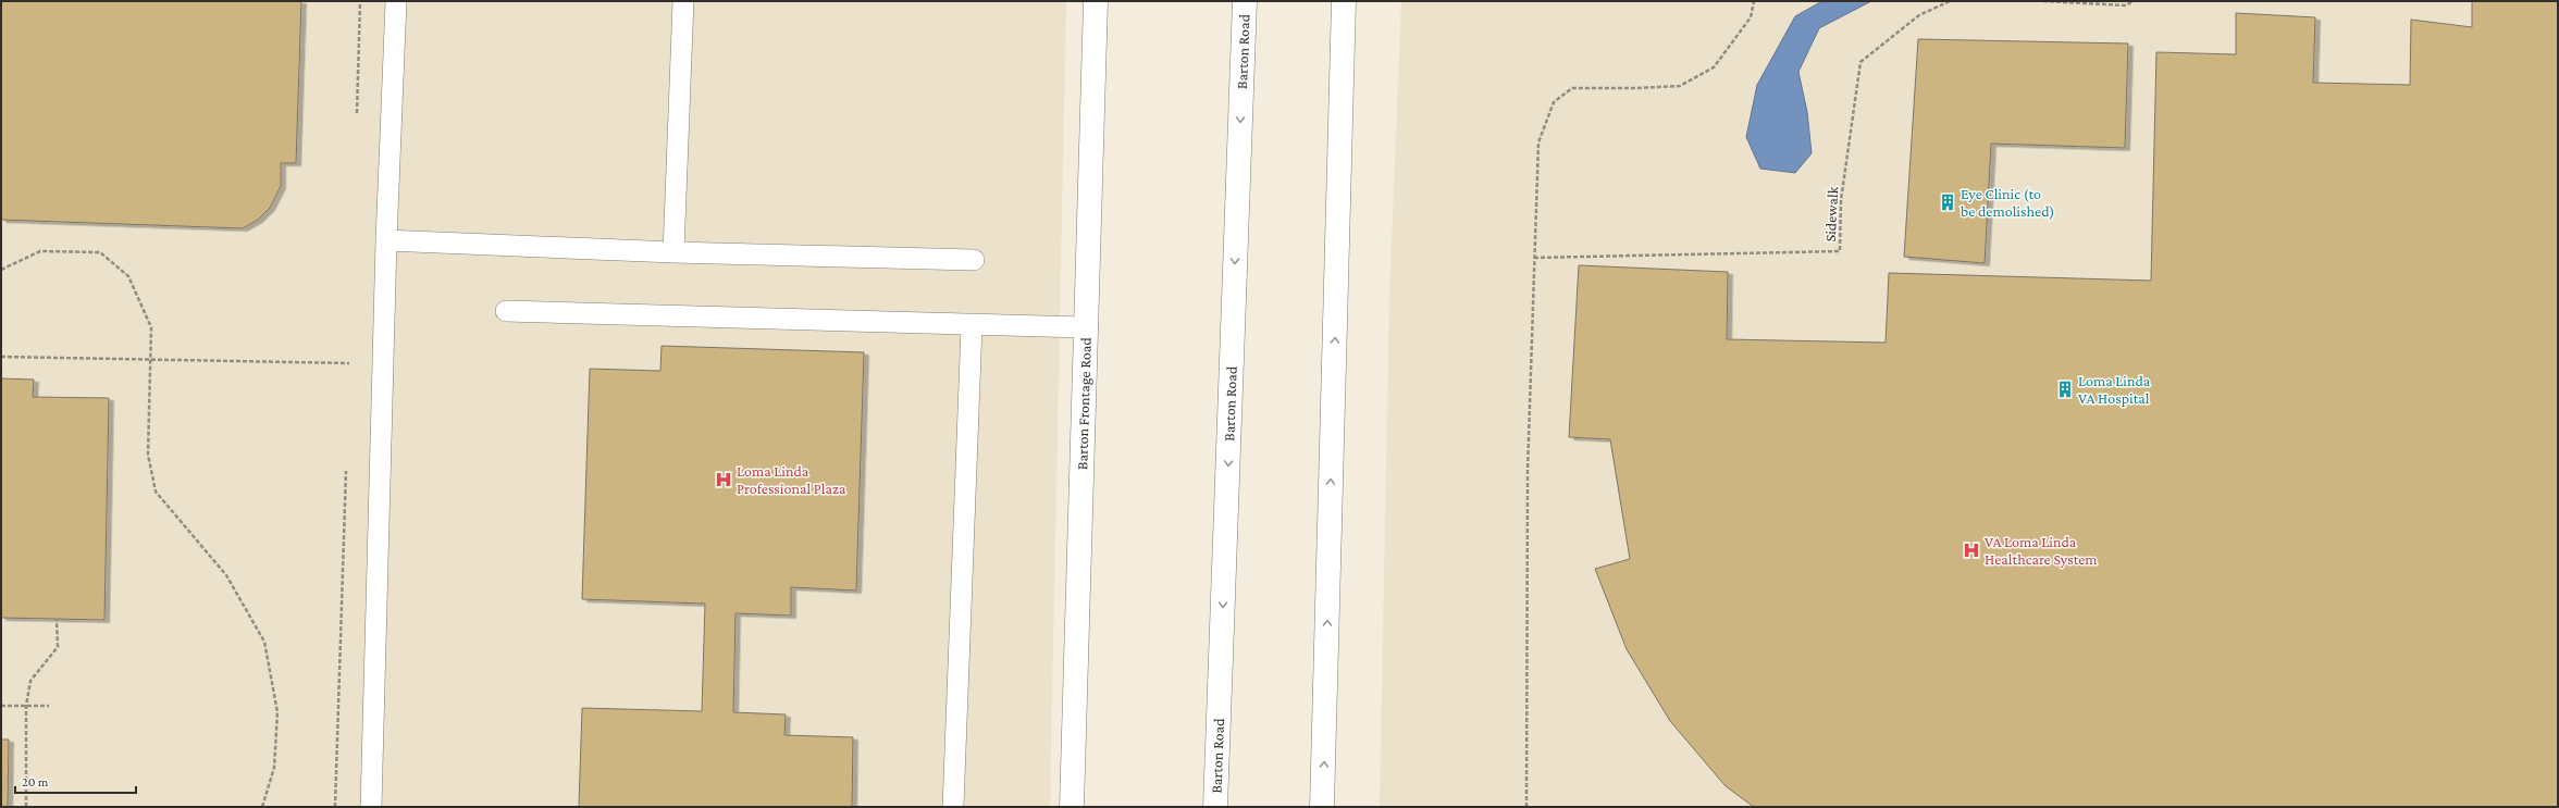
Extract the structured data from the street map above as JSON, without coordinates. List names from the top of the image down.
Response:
{
  "streets": {
    "main road": ["Barton Road", "Barton Frontage Road"],
    "path": ["Sidewalk"]
  },
  "places": {
    "building": ["Eye Clinic (to be demolished)", "Loma Linda VA Hospital"],
    "hospital": ["Loma Linda Professional Plaza", "VA Loma Linda Healthcare System"]
  },
  "scale_bar": "20 m"
}
